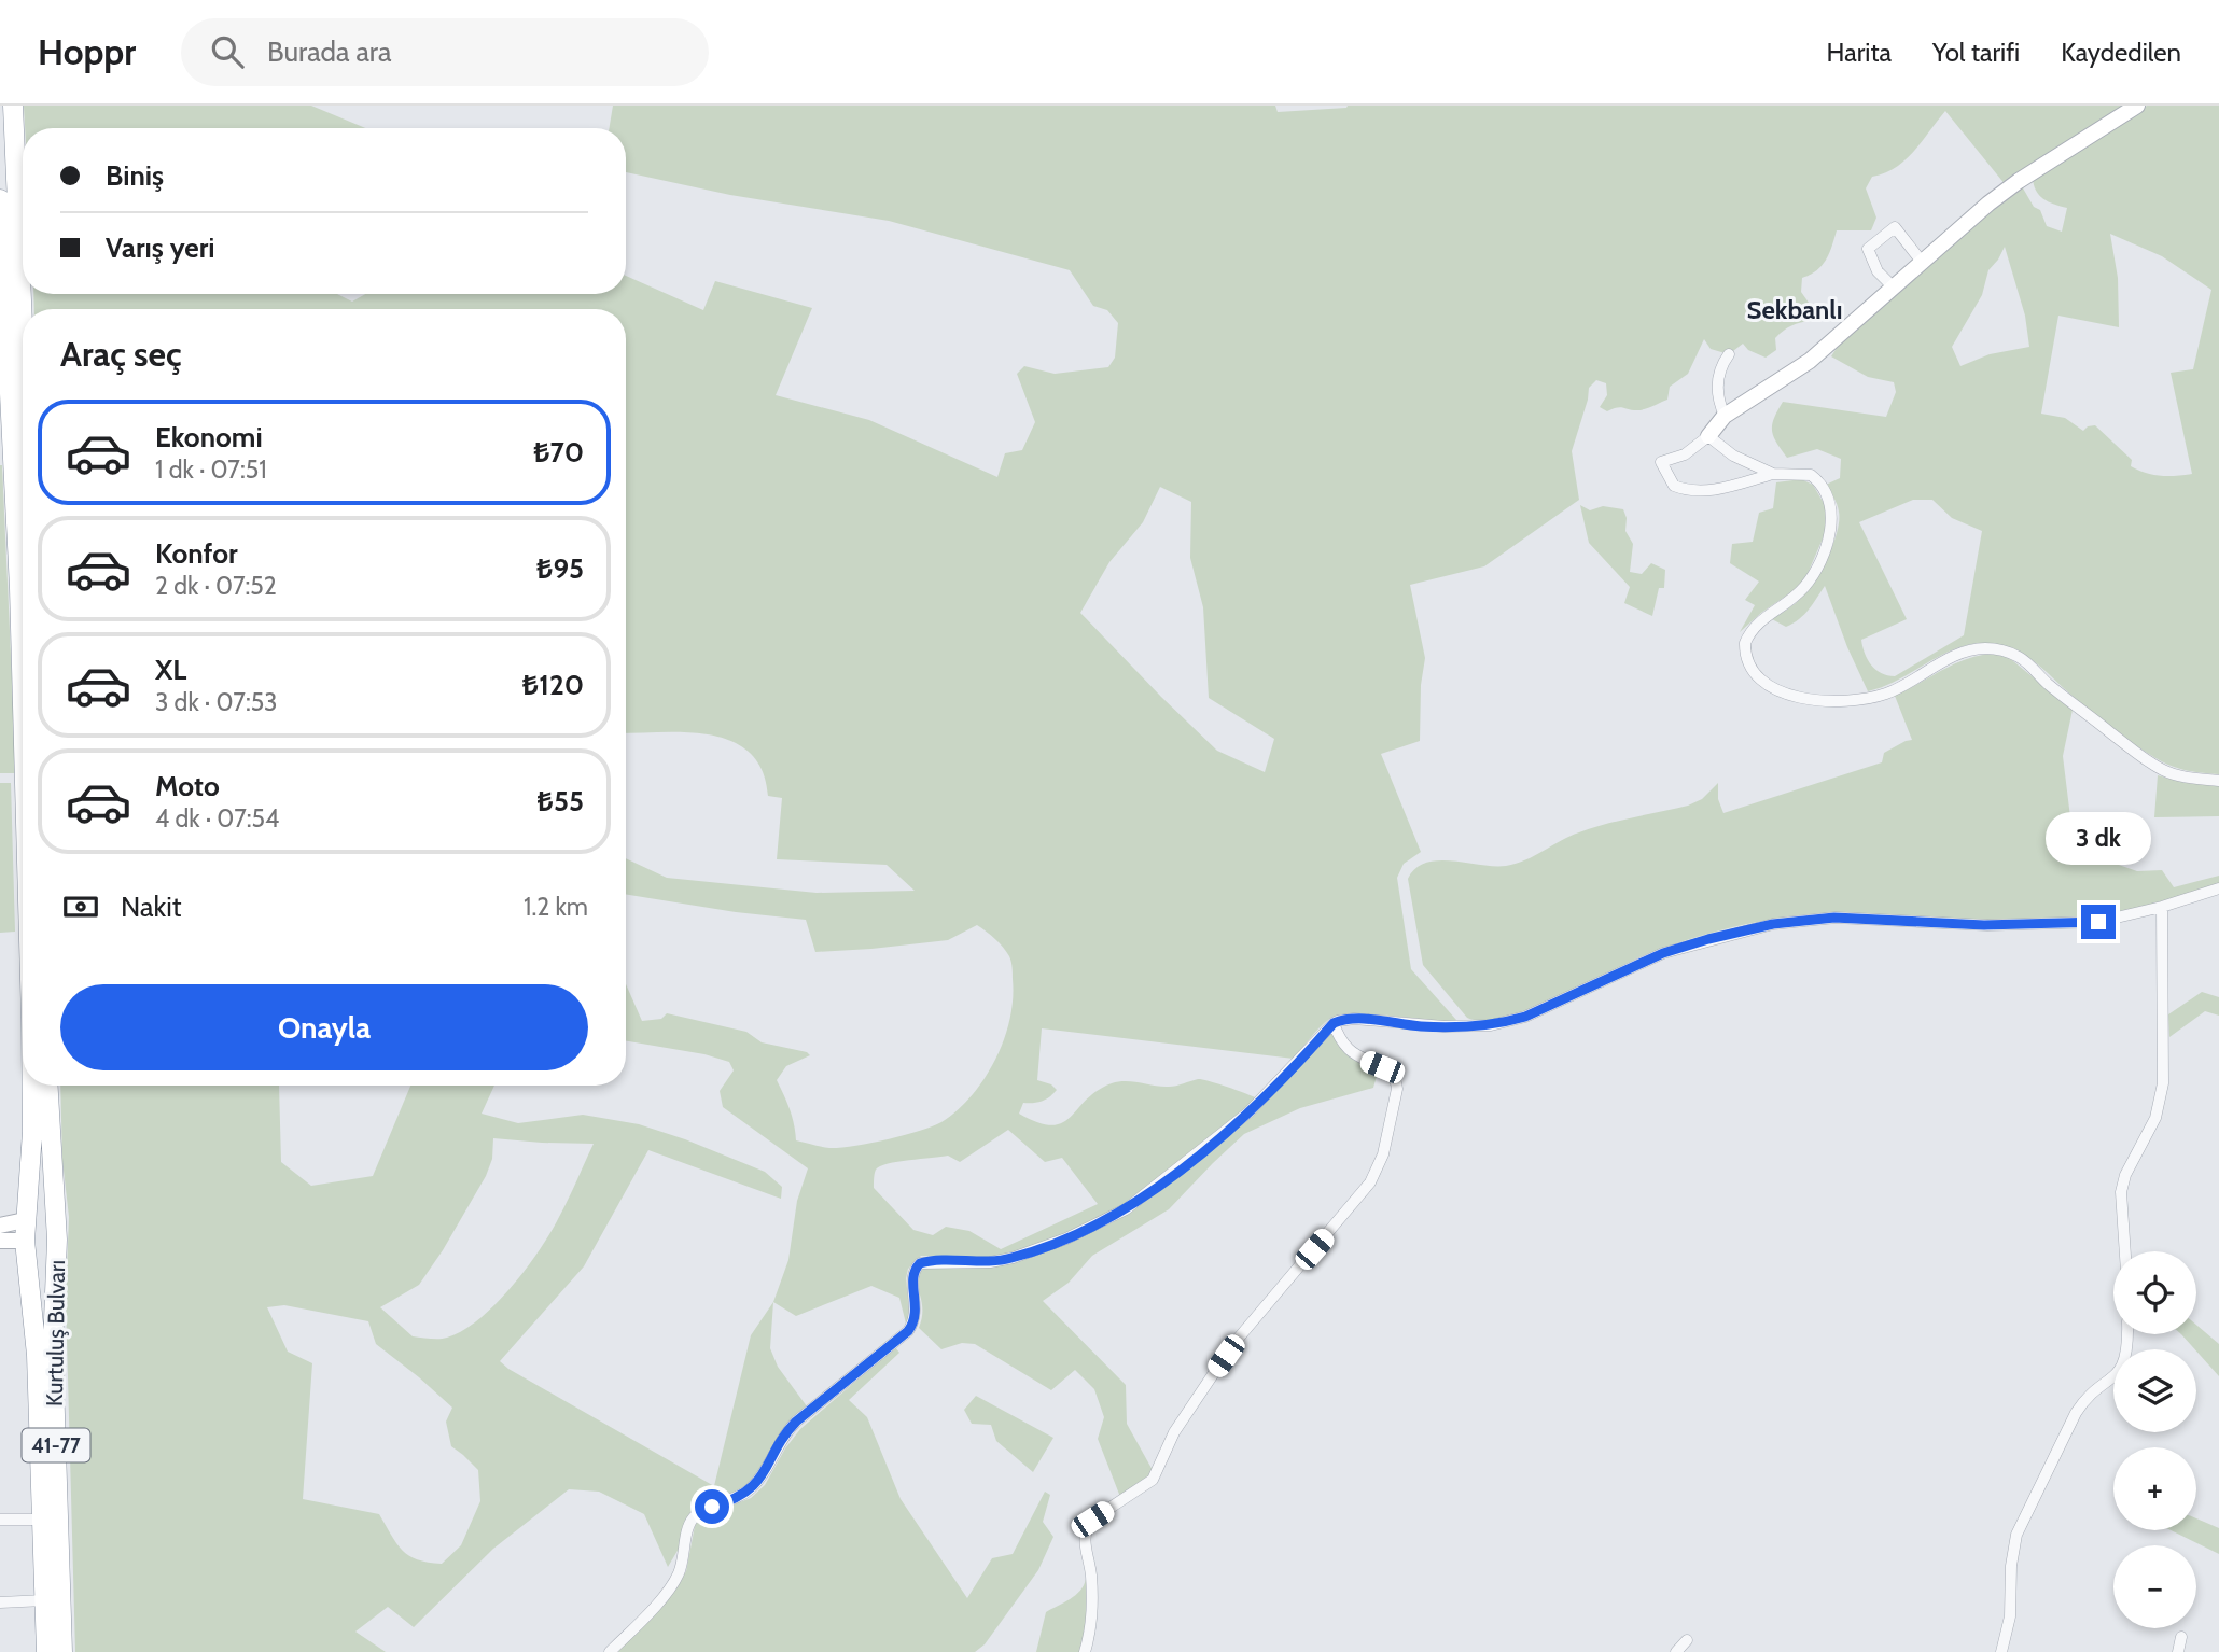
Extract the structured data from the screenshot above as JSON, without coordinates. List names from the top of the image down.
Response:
{
  "streets": {
    "highway": ["Kurtuluş Bulvarı", "41-77"]
  },
  "districts": ["Sekbanlı"],
  "page": {
    "header": "Hoppr",
    "search": "Burada ara",
    "nav": ["Harita", "Yol tarifi", "Kaydedilen"],
    "banner": ["Biniş", "Varış yeri"],
    "heading": "Araç seç",
    "list": [
      {
        "name": "Ekonomi",
        "note": "1 dk · 07:51",
        "value": "₺70"
      },
      {
        "name": "Konfor",
        "note": "2 dk · 07:52",
        "value": "₺95"
      },
      {
        "name": "XL",
        "note": "3 dk · 07:53",
        "value": "₺120"
      },
      {
        "name": "Moto",
        "note": "4 dk · 07:54",
        "value": "₺55"
      }
    ],
    "bubble": "3 dk",
    "pay": ["Nakit", "1.2 km"],
    "buttons": "Onayla",
    "map_buttons": ["+", "−"]
  }
}
